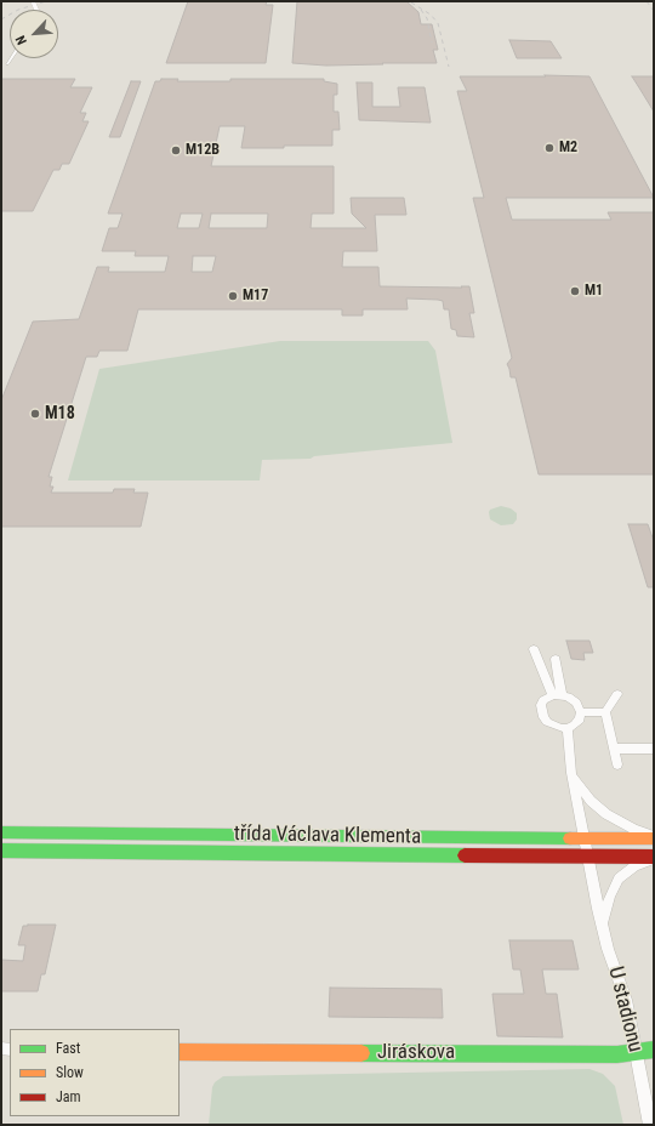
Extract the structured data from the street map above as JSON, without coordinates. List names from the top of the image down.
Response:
{
  "streets": {
    "street": ["třída Václava Klementa", "U stadionu", "Jiráskova"]
  },
  "crossings": [
    ["třída Václava Klementa", "U stadionu"],
    ["U stadionu", "Jiráskova"]
  ],
  "places": [
    "M2",
    "M12B",
    "M1",
    "M17",
    "M18"
  ],
  "legend": ["Fast", "Slow", "Jam"],
  "north": "bottom left"
}
